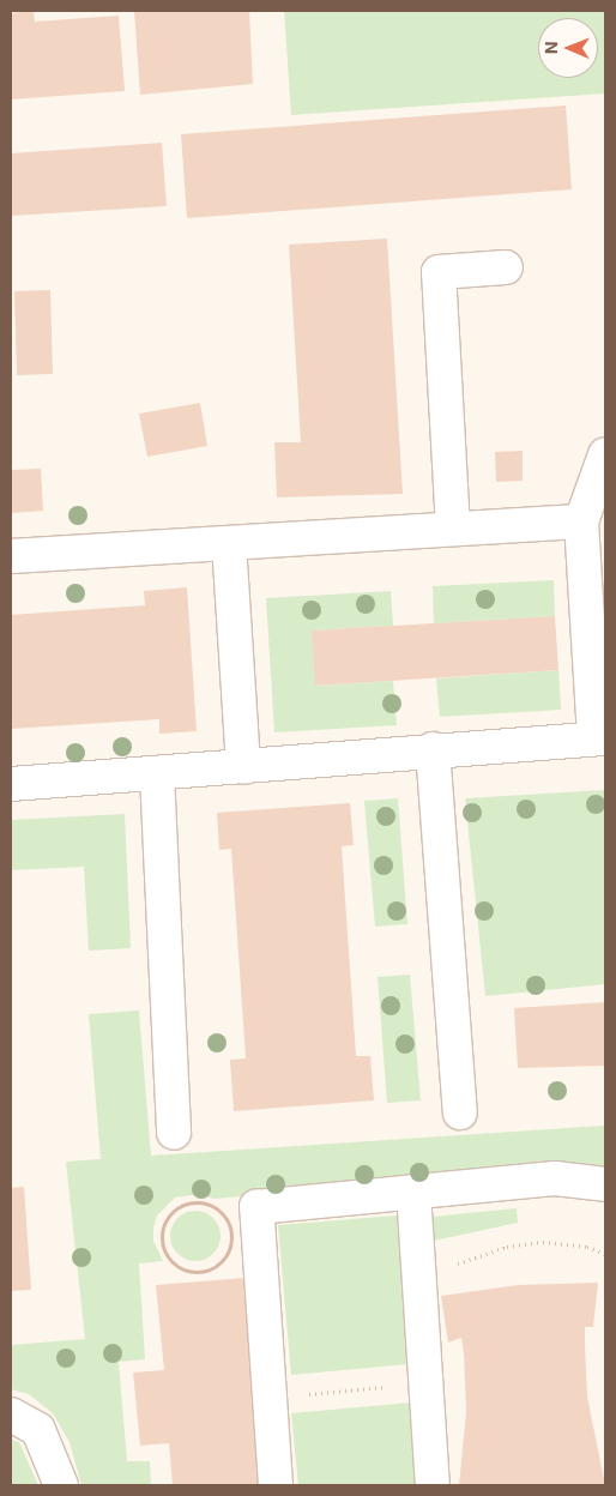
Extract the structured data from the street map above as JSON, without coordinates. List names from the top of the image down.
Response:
{
  "north": "left"
}
